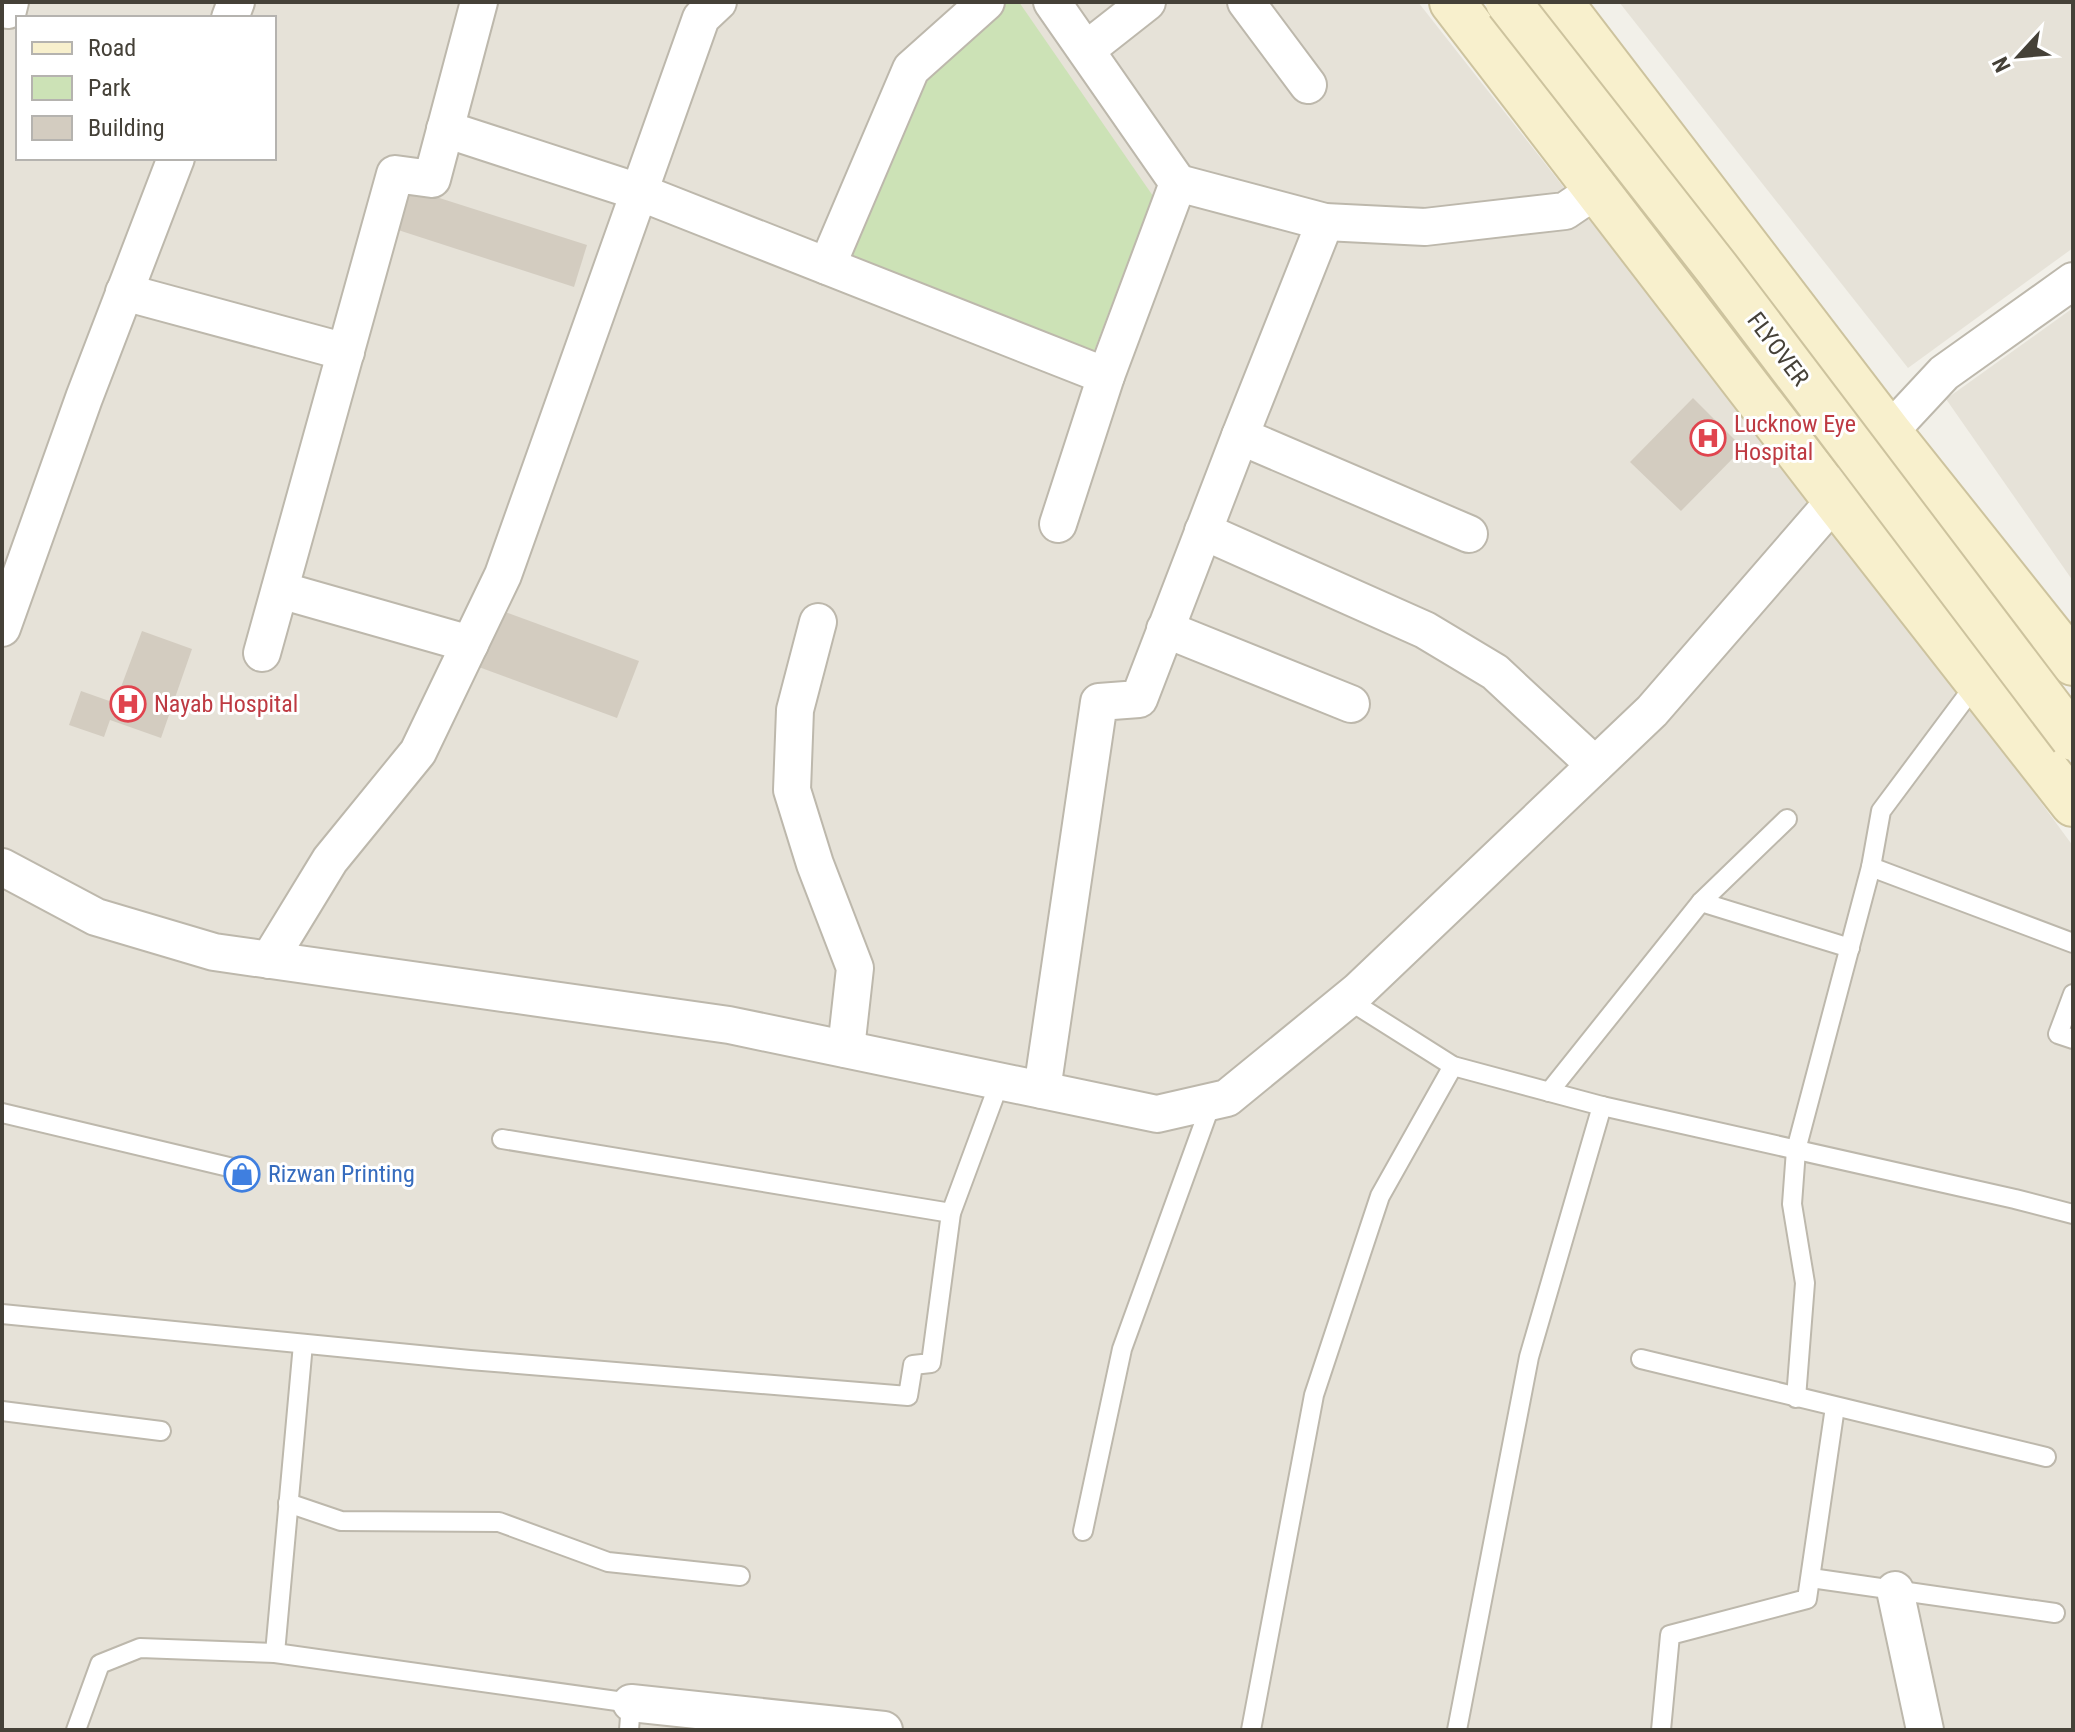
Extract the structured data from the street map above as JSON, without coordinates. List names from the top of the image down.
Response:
{
  "streets": {
    "main road": ["FLYOVER"]
  },
  "places": {
    "hospital": ["Lucknow Eye Hospital", "Nayab Hospital"],
    "shop": ["Rizwan Printing"]
  },
  "legend": ["Road", "Park", "Building"],
  "north": "bottom left"
}
